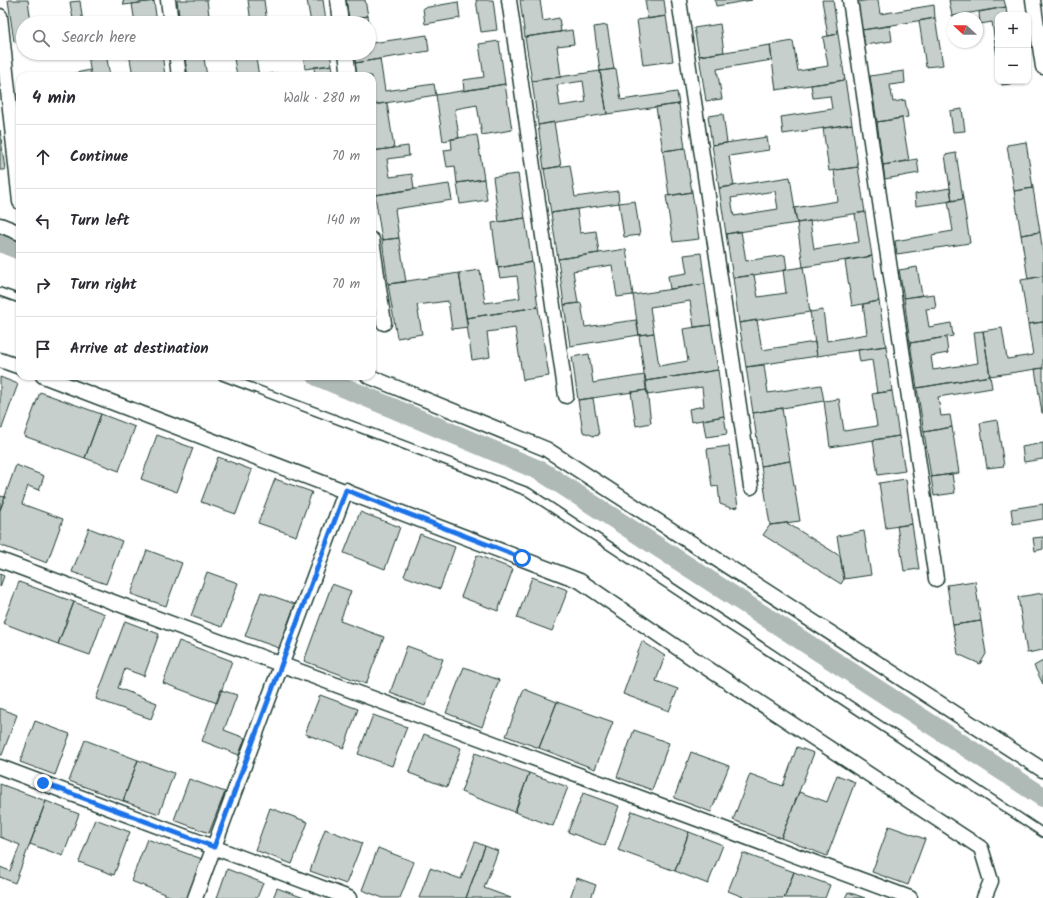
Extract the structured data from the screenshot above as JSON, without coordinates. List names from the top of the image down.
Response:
{
  "north": "left",
  "page": {
    "map_buttons": ["+", "−"],
    "search": "Search here",
    "heading": ["4 min", "Walk · 280 m"],
    "list": [
      ["Continue", "70 m"],
      ["Turn left", "140 m"],
      ["Turn right", "70 m"],
      "Arrive at destination"
    ]
  }
}
